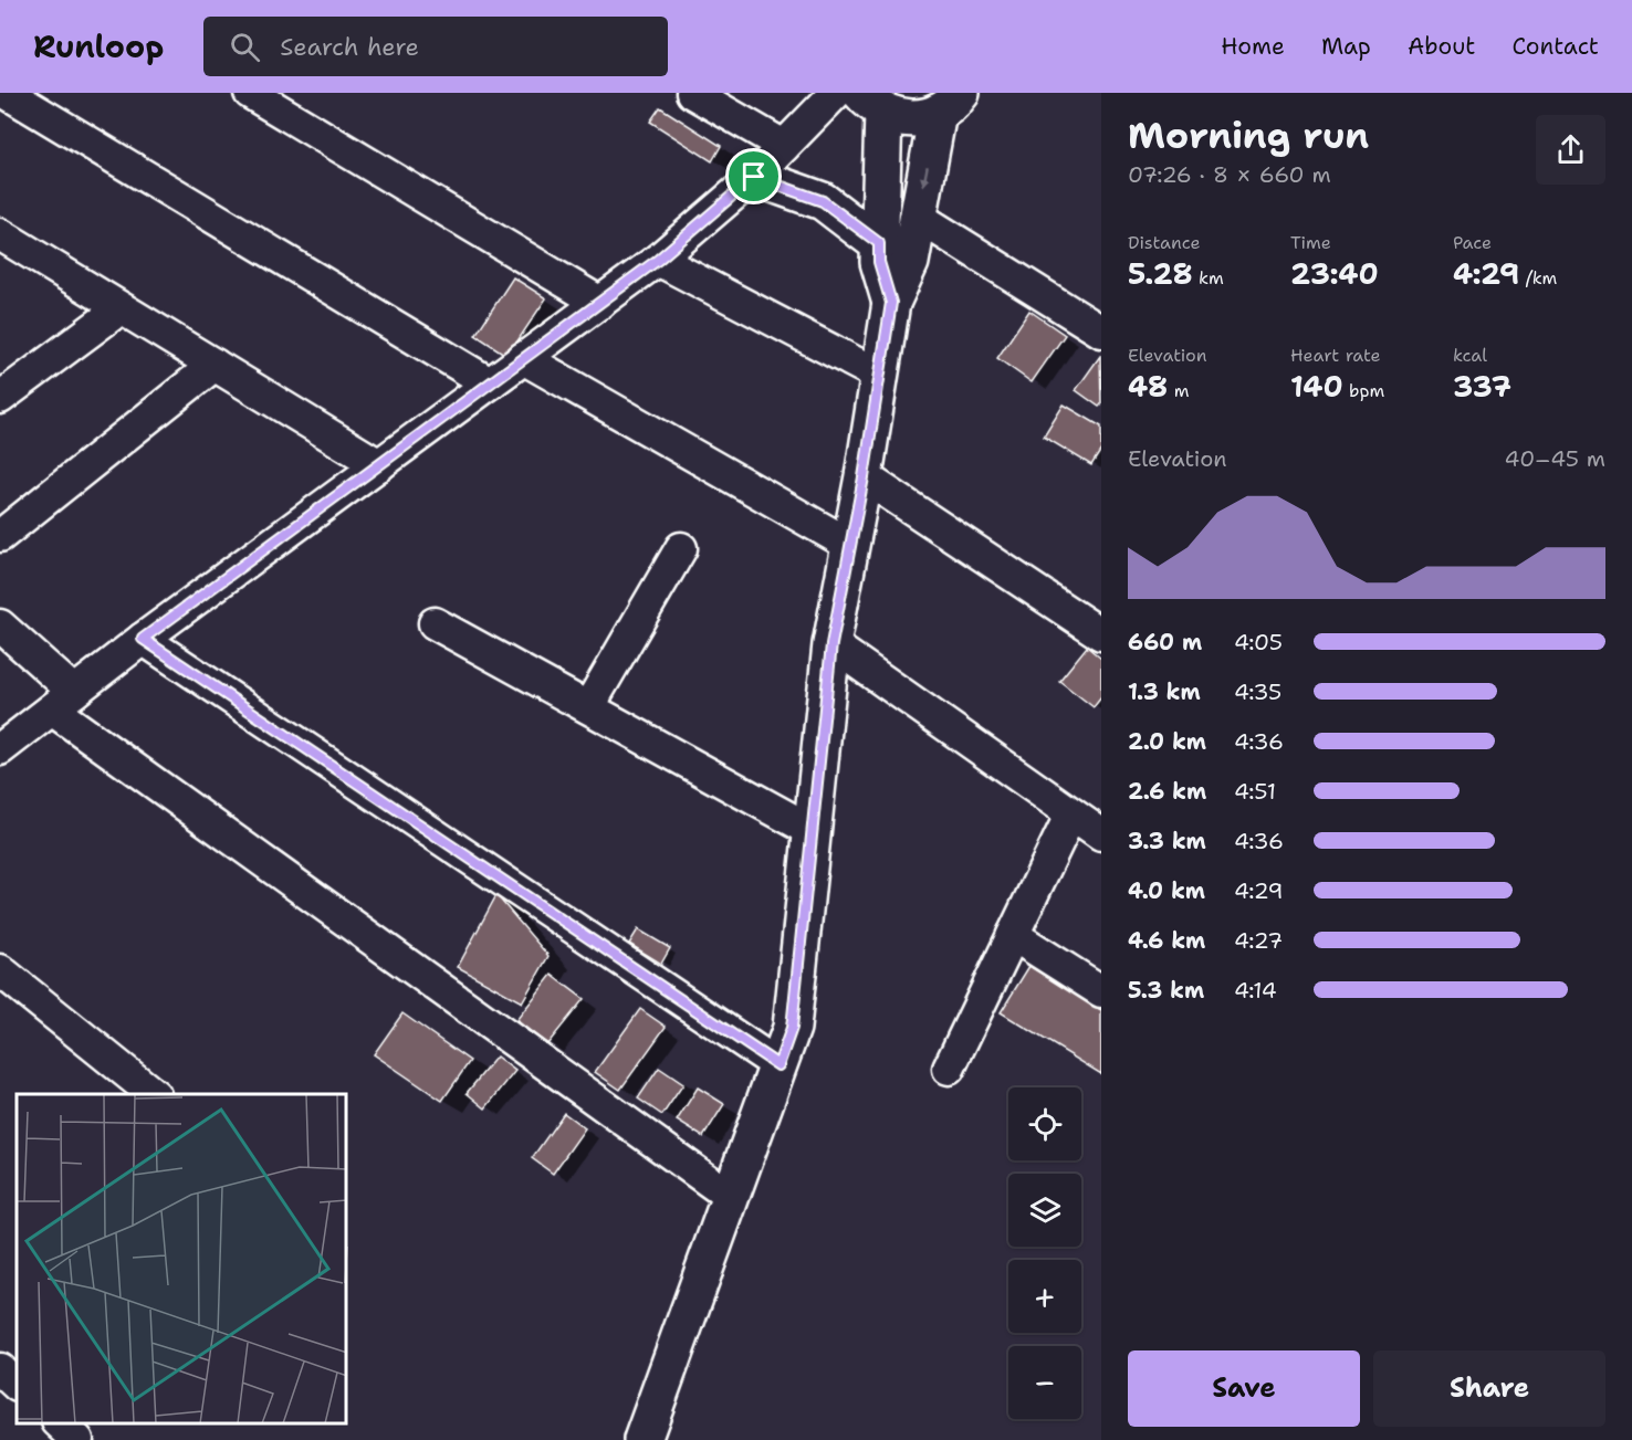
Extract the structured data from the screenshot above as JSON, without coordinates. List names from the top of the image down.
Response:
{
  "page": {
    "header": "Runloop",
    "search": "Search here",
    "nav": [
      "Home",
      "Map",
      "About",
      "Contact"
    ],
    "heading": ["Morning run", "07:26 · 8 × 660 m"],
    "stats": [
      ["Distance", "5.28 km"],
      ["Time", "23:40"],
      ["Pace", "4:29 /km"],
      ["Elevation", "48 m"],
      ["Heart rate", "140 bpm"],
      ["kcal", "337"]
    ],
    "chart": ["Elevation", "40–45 m"],
    "list": [
      {
        "name": "660 m",
        "note": "4:05"
      },
      {
        "name": "1.3 km",
        "note": "4:35"
      },
      {
        "name": "2.0 km",
        "note": "4:36"
      },
      {
        "name": "2.6 km",
        "note": "4:51"
      },
      {
        "name": "3.3 km",
        "note": "4:36"
      },
      {
        "name": "4.0 km",
        "note": "4:29"
      },
      {
        "name": "4.6 km",
        "note": "4:27"
      },
      {
        "name": "5.3 km",
        "note": "4:14"
      }
    ],
    "map_buttons": ["+", "−"],
    "buttons": ["Save", "Share"]
  }
}
